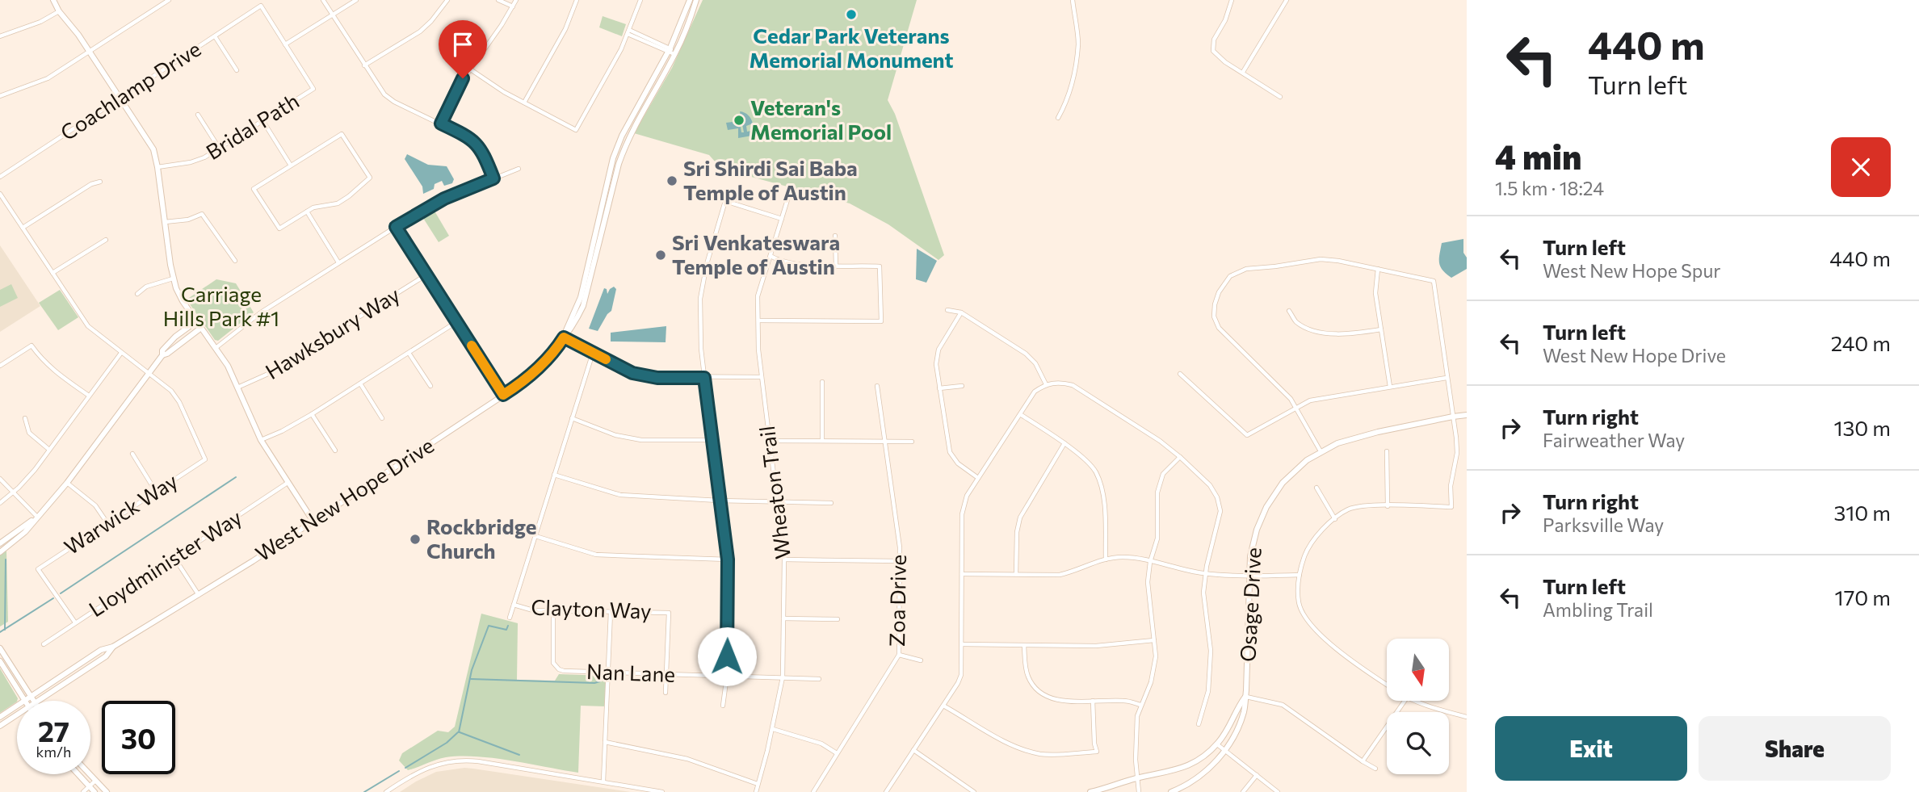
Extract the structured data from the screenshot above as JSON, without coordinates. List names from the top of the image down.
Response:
{
  "streets": {
    "main road": ["West New Hope Drive", "Osage Drive"],
    "street": [
      "Coachlamp Drive",
      "Bridal Path",
      "Hawksbury Way",
      "Wheaton Trail",
      "Warwick Way",
      "Lloydminister Way",
      "Zoa Drive",
      "Clayton Way",
      "Nan Lane"
    ]
  },
  "crossings": [
    ["Coachlamp Drive", "Bridal Path"],
    ["Wheaton Trail", "Nan Lane"],
    ["Warwick Way", "Lloydminister Way"],
    ["Clayton Way", "Nan Lane"]
  ],
  "parks": ["Carriage Hills Park #1"],
  "places": [
    "Cedar Park Veterans Memorial Monument",
    "Veteran's Memorial Pool",
    "Sri Shirdi Sai Baba Temple of Austin",
    "Sri Venkateswara Temple of Austin",
    "Rockbridge Church"
  ],
  "north": "bottom",
  "page": {
    "turn": ["440 m", "Turn left"],
    "heading": ["4 min", "1.5 km · 18:24"],
    "list": [
      {
        "name": "Turn left",
        "note": "West New Hope Spur",
        "value": "440 m"
      },
      {
        "name": "Turn left",
        "note": "West New Hope Drive",
        "value": "240 m"
      },
      {
        "name": "Turn right",
        "note": "Fairweather Way",
        "value": "130 m"
      },
      {
        "name": "Turn right",
        "note": "Parksville Way",
        "value": "310 m"
      },
      {
        "name": "Turn left",
        "note": "Ambling Trail",
        "value": "170 m"
      }
    ],
    "speed": "27 km/h",
    "limit": "30",
    "buttons": ["Exit", "Share"]
  }
}
